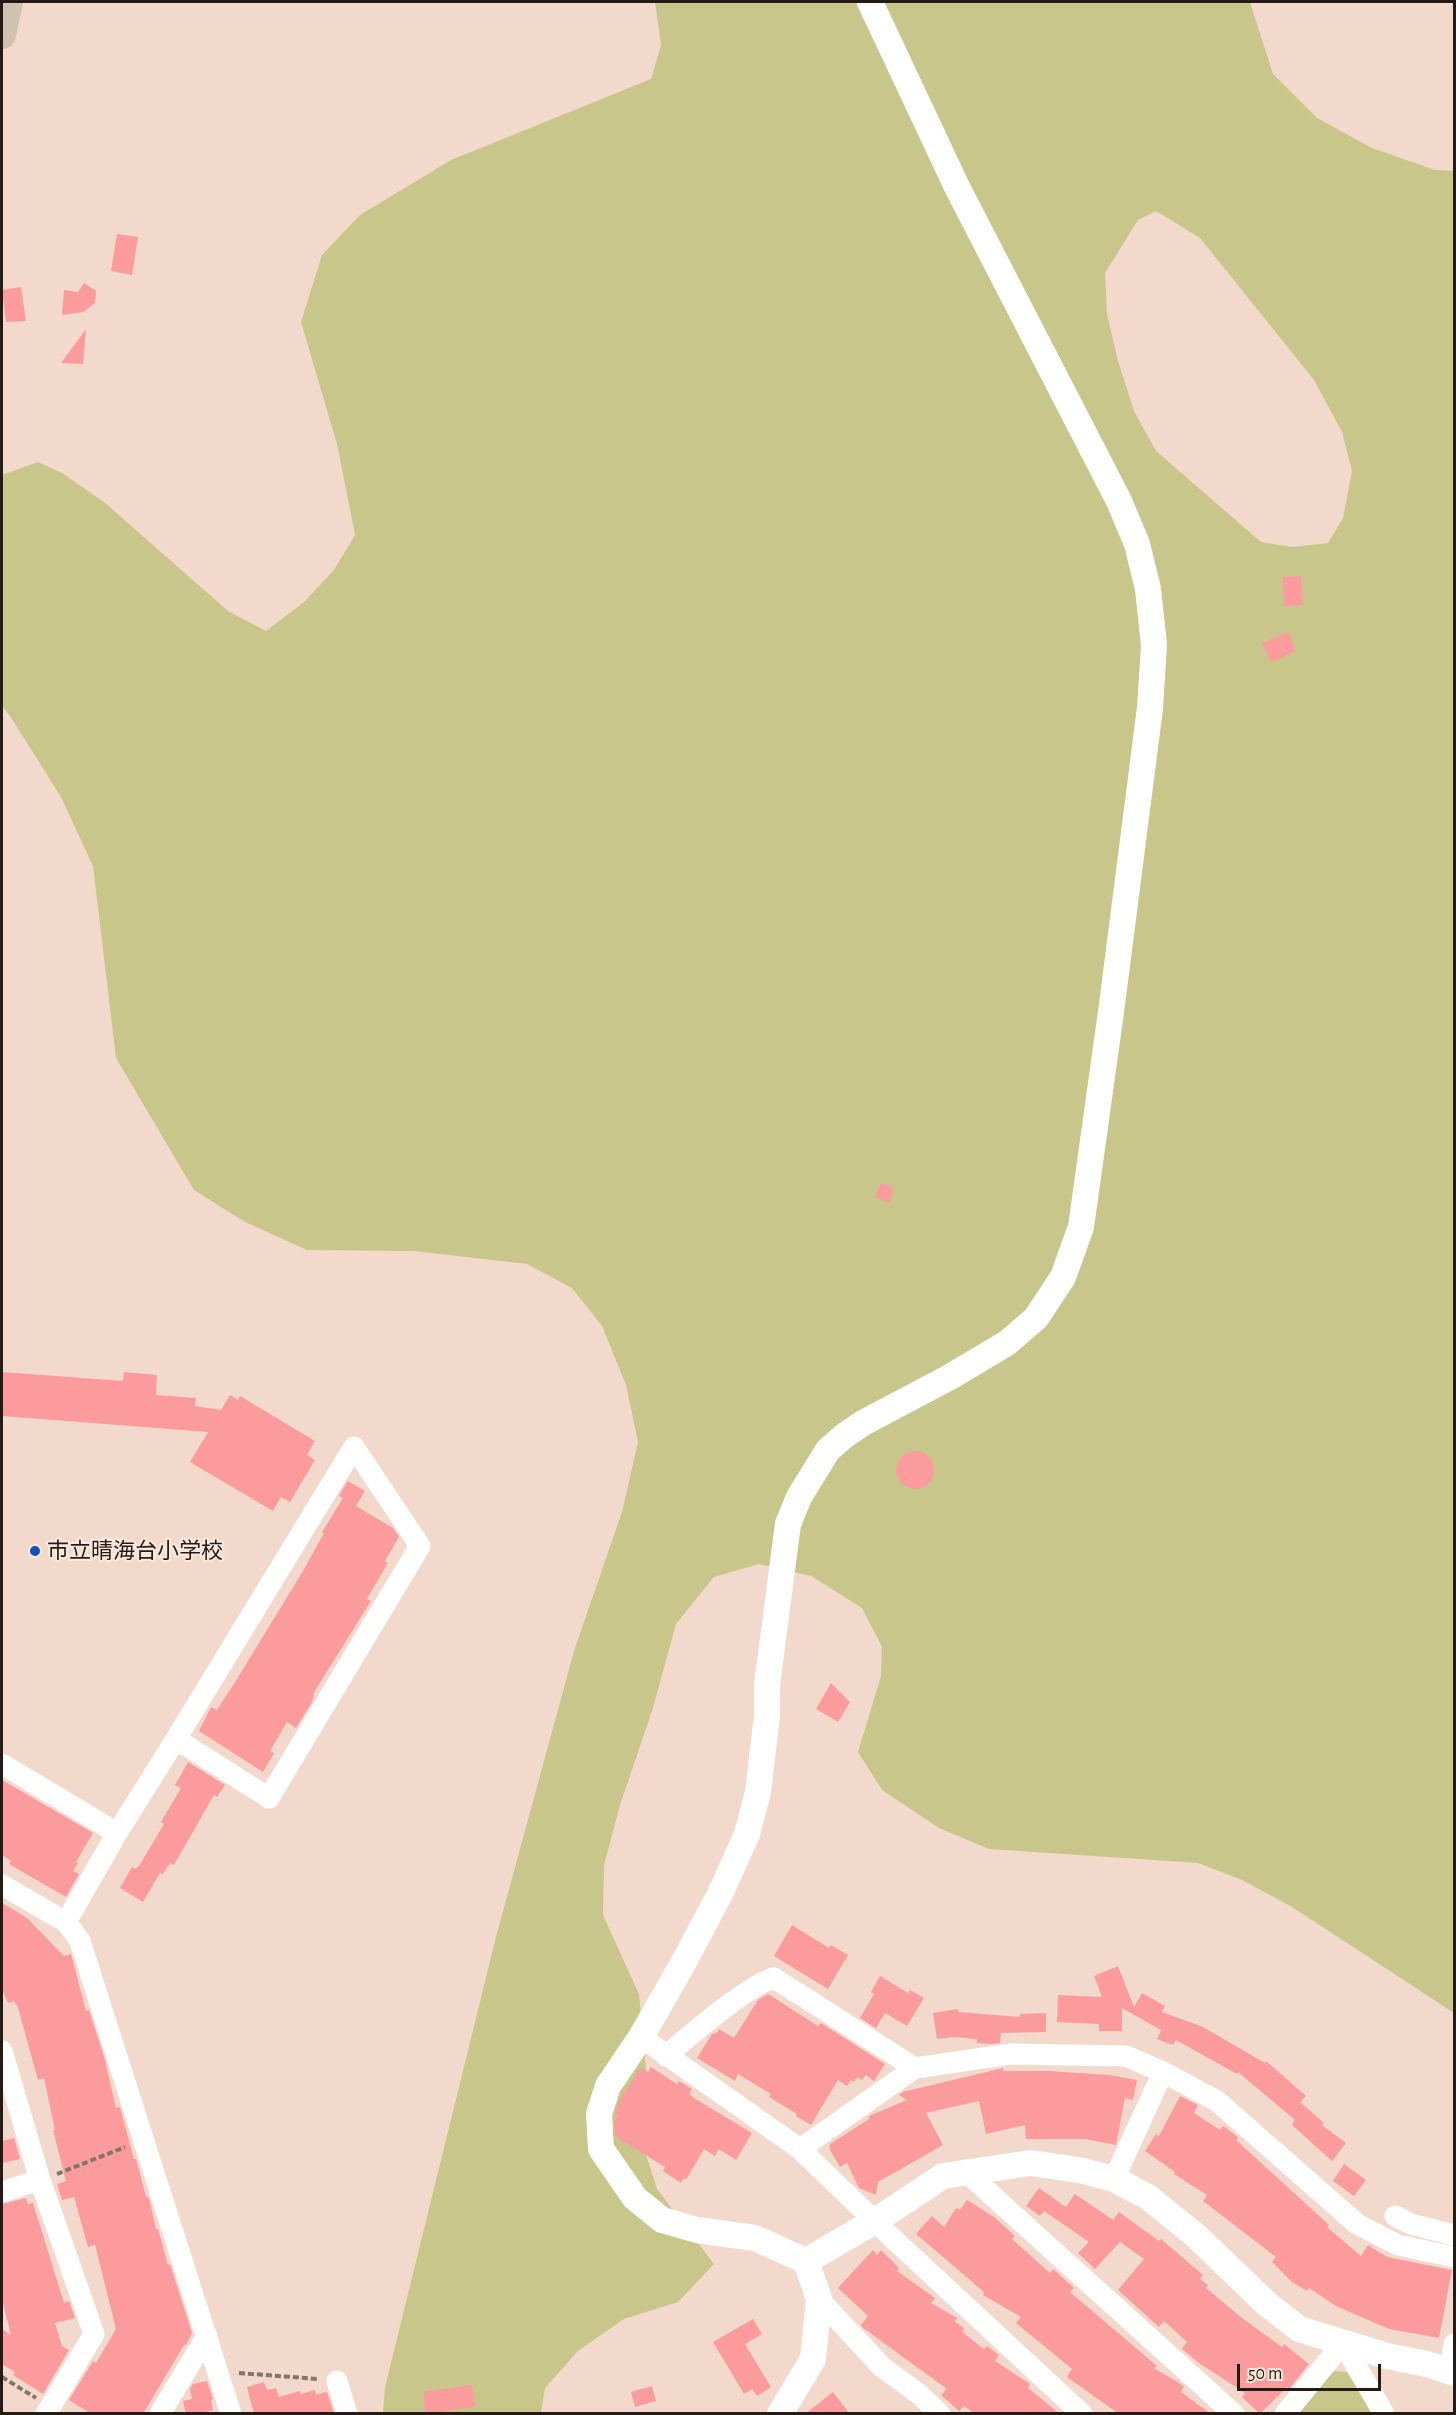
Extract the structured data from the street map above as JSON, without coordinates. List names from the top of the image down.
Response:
{
  "places": ["市立晴海台小学校"],
  "scale_bar": "50 m"
}
